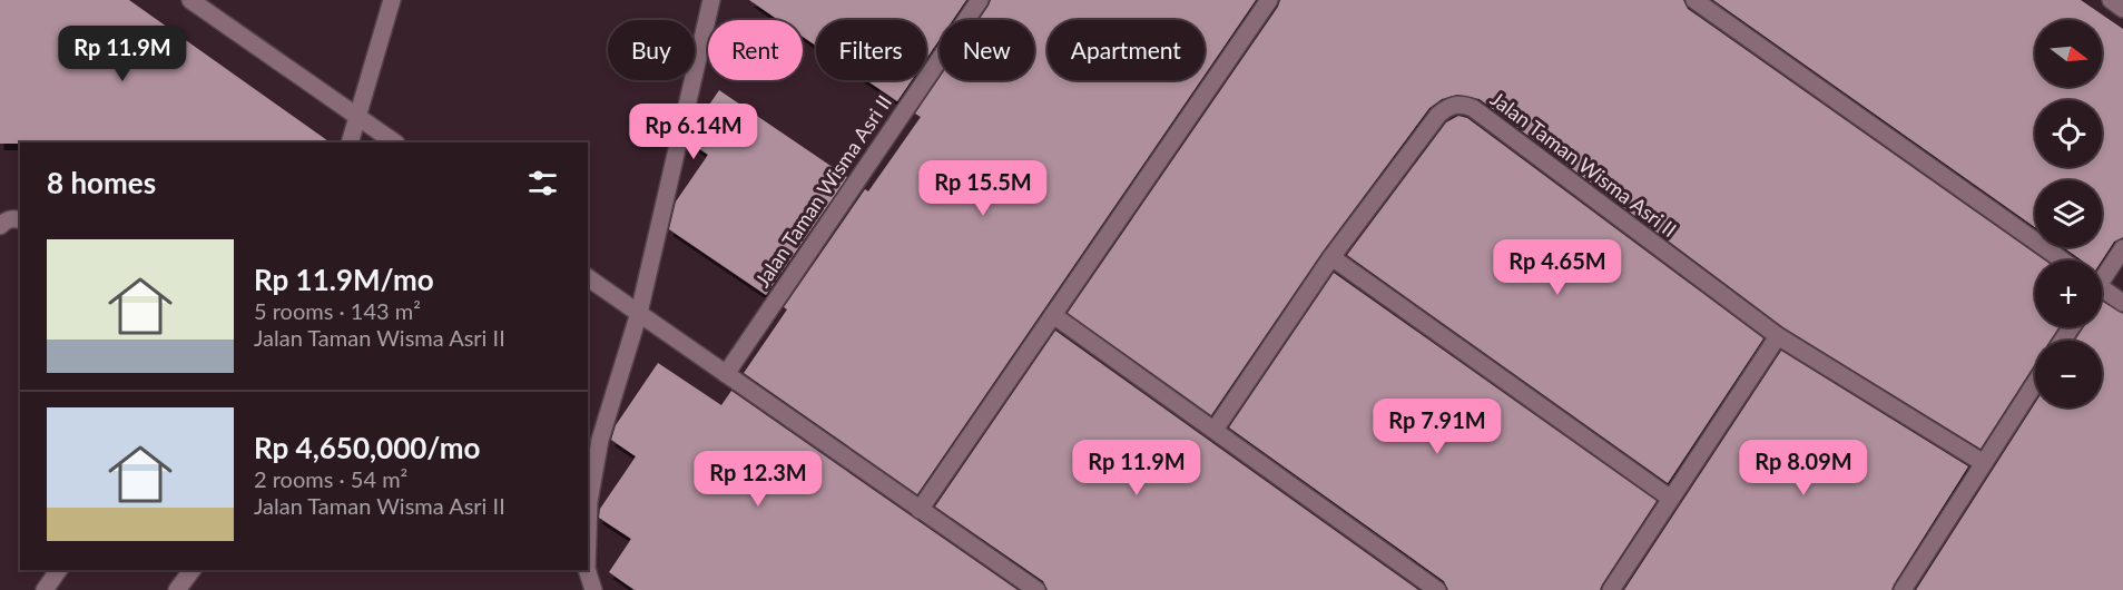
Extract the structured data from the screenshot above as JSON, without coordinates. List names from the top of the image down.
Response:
{
  "streets": {
    "street": ["Jalan Taman Wisma Asri II"]
  },
  "north": "right",
  "page": {
    "map_buttons": ["+", "−"],
    "chip": [
      "Buy",
      "Rent",
      "Filters",
      "New",
      "Apartment"
    ],
    "price": [
      "Rp 11.9M",
      "Rp 6.14M",
      "Rp 15.5M",
      "Rp 4.65M",
      "Rp 7.91M",
      "Rp 11.9M",
      "Rp 8.09M",
      "Rp 12.3M"
    ],
    "heading": "8 homes",
    "list": [
      {
        "name": "Rp 11.9M/mo",
        "note": "5 rooms · 143 m² · Jalan Taman Wisma Asri II"
      },
      {
        "name": "Rp 4,650,000/mo",
        "note": "2 rooms · 54 m² · Jalan Taman Wisma Asri II"
      }
    ]
  }
}
